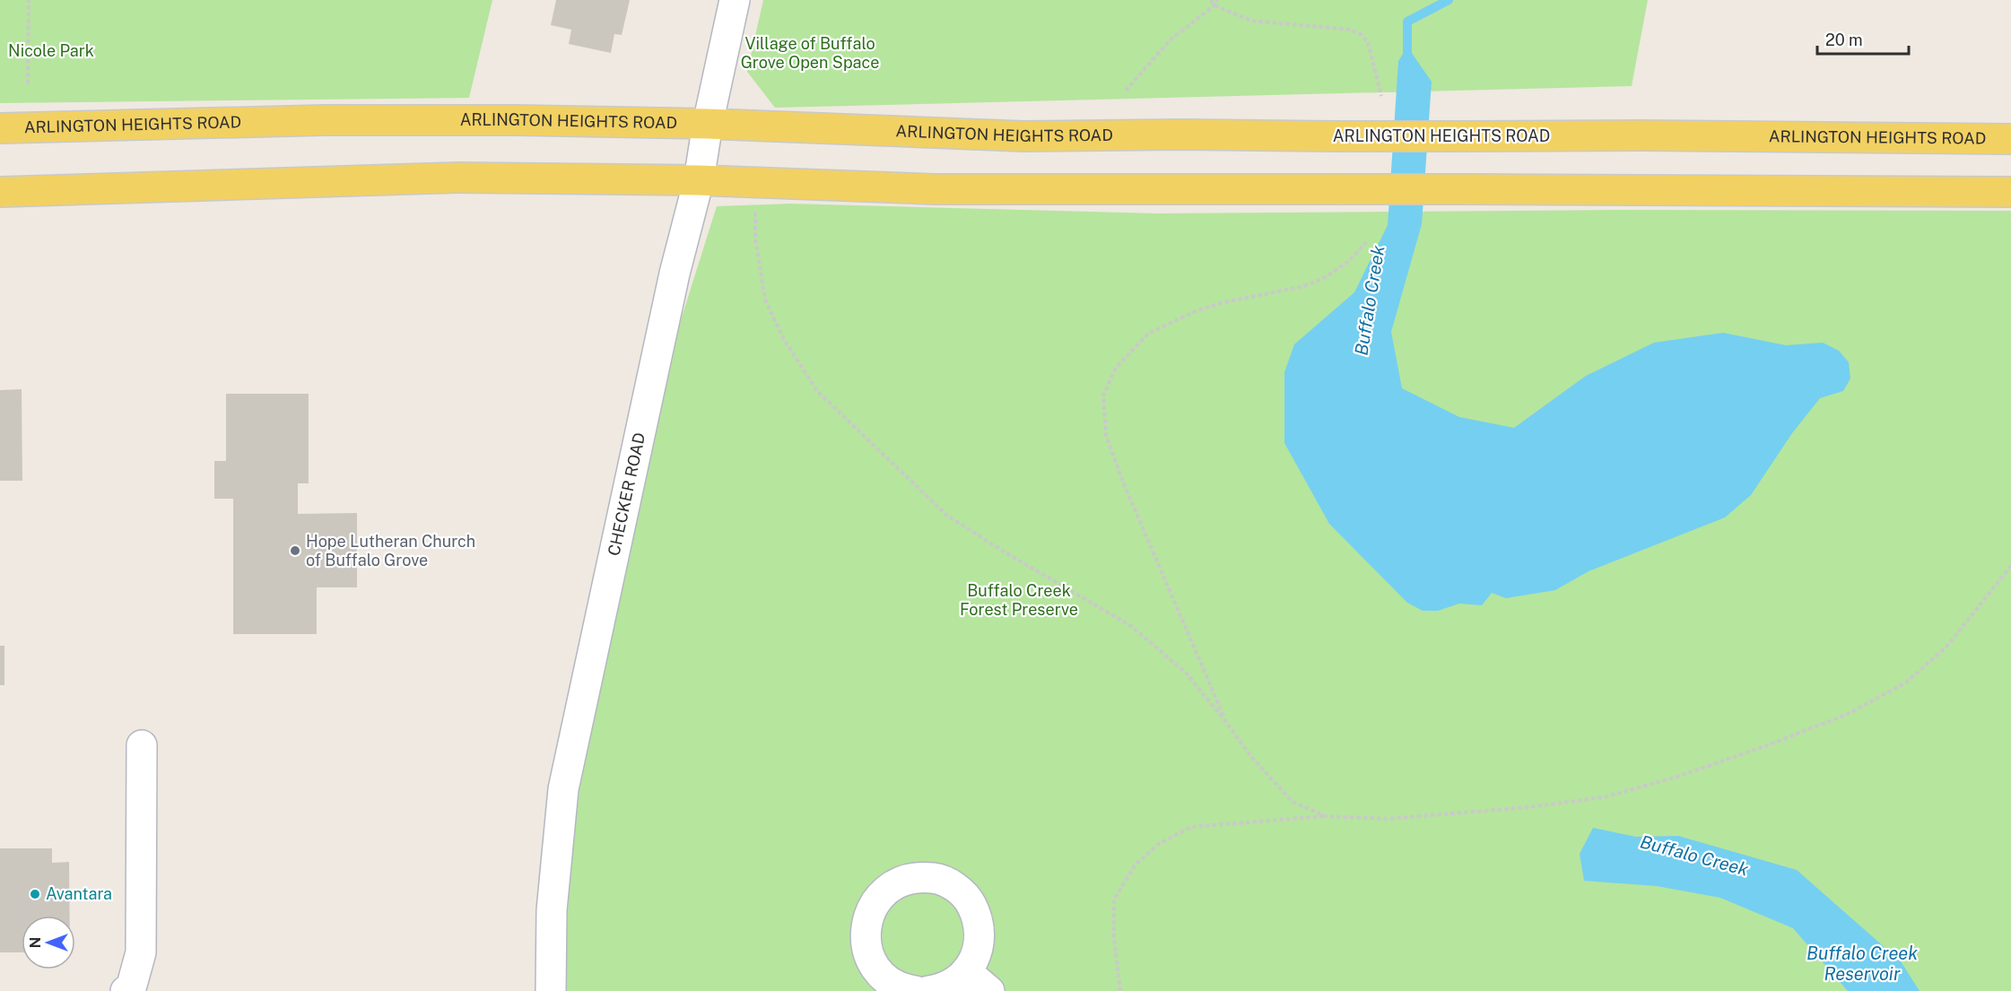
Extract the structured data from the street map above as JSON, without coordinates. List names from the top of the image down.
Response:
{
  "streets": {
    "main road": ["ARLINGTON HEIGHTS ROAD"],
    "street": ["CHECKER ROAD"]
  },
  "crossings": [
    ["ARLINGTON HEIGHTS ROAD", "CHECKER ROAD"]
  ],
  "water": ["Buffalo Creek", "Buffalo Creek Reservoir"],
  "parks": ["Village of Buffalo Grove Open Space", "Nicole Park", "Buffalo Creek Forest Preserve"],
  "places": ["Hope Lutheran Church of Buffalo Grove", "Avantara"],
  "scale_bar": "20 m",
  "north": "left"
}
